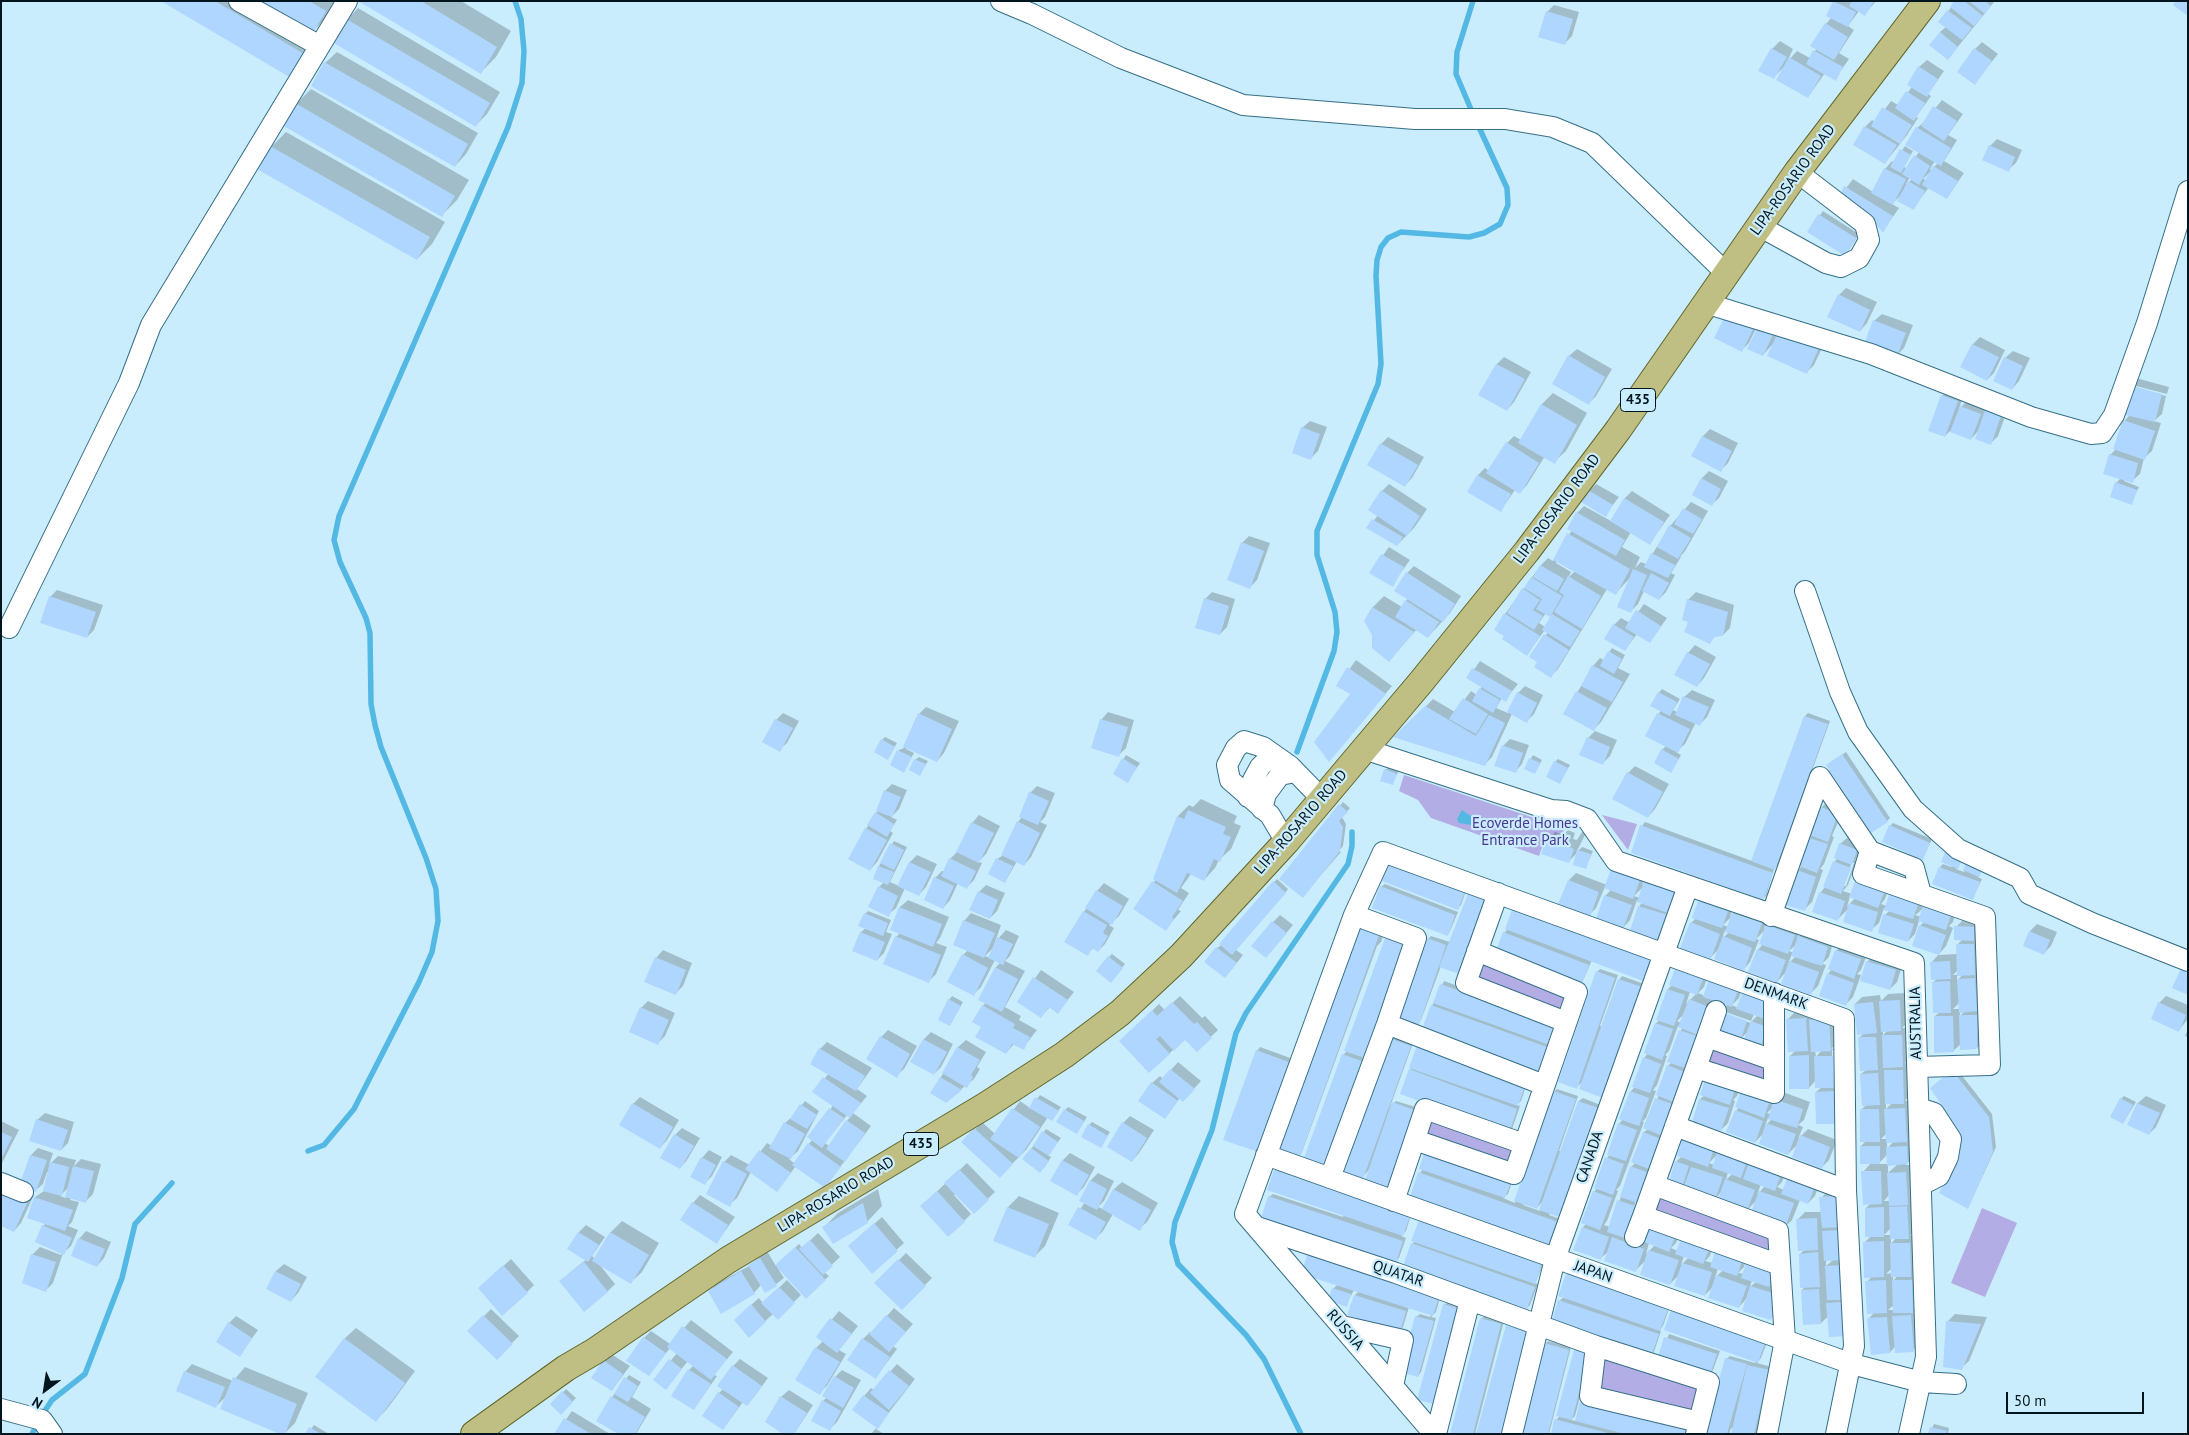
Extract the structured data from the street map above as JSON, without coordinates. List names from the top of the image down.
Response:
{
  "streets": {
    "main road": ["LIPA-ROSARIO ROAD", "435"],
    "street": [
      "DENMARK",
      "AUSTRALIA",
      "CANADA",
      "JAPAN",
      "QUATAR",
      "RUSSIA"
    ]
  },
  "crossings": [
    ["LIPA-ROSARIO ROAD", "AUSTRALIA"],
    ["DENMARK", "CANADA"],
    ["DENMARK", "JAPAN"],
    ["AUSTRALIA", "CANADA"],
    ["AUSTRALIA", "JAPAN"],
    ["CANADA", "JAPAN"],
    ["CANADA", "QUATAR"],
    ["JAPAN", "RUSSIA"],
    ["QUATAR", "RUSSIA"]
  ],
  "parks": ["Ecoverde Homes Entrance Park"],
  "scale_bar": "50 m",
  "north": "bottom left"
}
